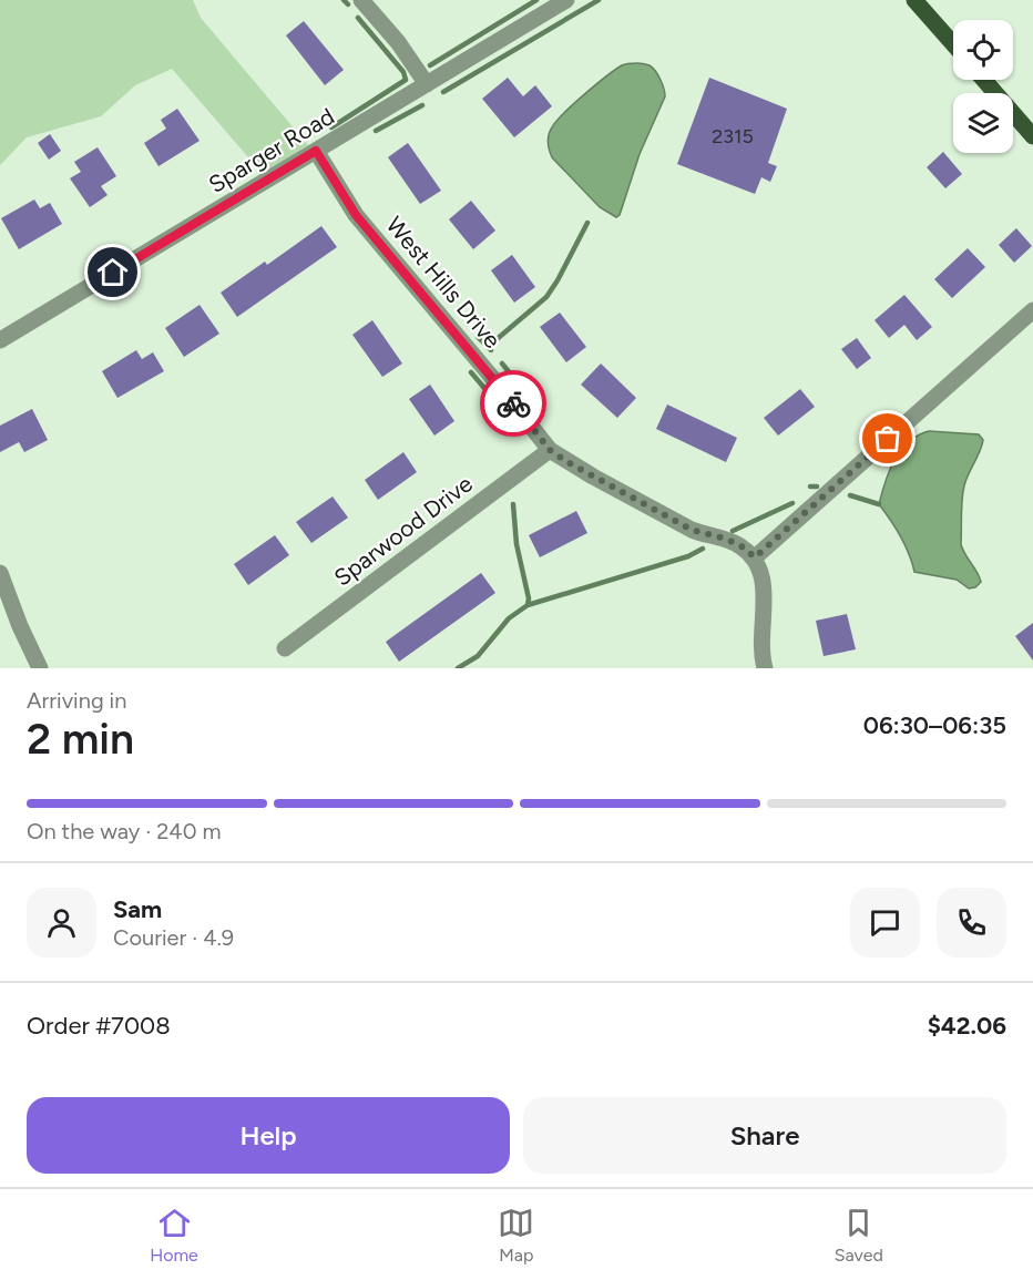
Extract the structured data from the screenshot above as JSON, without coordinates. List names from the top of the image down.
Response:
{
  "streets": {
    "street": ["Sparger Road", "West Hills Drive", "Sparwood Drive"]
  },
  "crossings": [
    ["Sparger Road", "West Hills Drive"],
    ["West Hills Drive", "Sparwood Drive"]
  ],
  "house_numbers": ["2315"],
  "page": {
    "heading": ["2 min", "Arriving in", "06:30–06:35"],
    "panel": [
      "Sam",
      "Courier · 4.9",
      "Order #7008",
      "$42.06"
    ],
    "bar": "On the way · 240 m",
    "buttons": ["Help", "Share"],
    "tabs": ["Home", "Map", "Saved"]
  }
}
